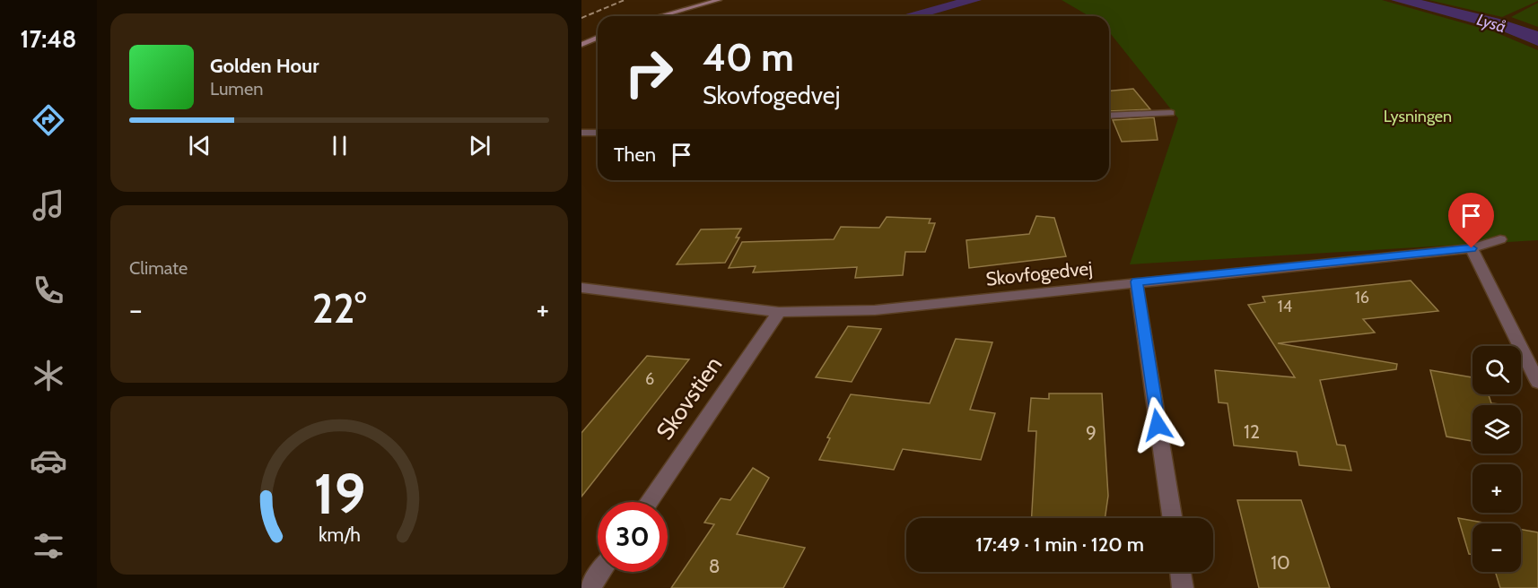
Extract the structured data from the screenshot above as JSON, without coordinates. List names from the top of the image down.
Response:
{
  "streets": {
    "street": ["Skovfogedvej", "Skovstien"]
  },
  "crossings": [
    ["Skovfogedvej", "Skovstien"]
  ],
  "water": ["Lyså"],
  "parks": ["Lysningen"],
  "house_numbers": [
    "16",
    "14",
    "6",
    "12",
    "9",
    "10",
    "8"
  ],
  "page": {
    "tabs": "17:48",
    "turn": ["40 m", "Skovfogedvej"],
    "song": ["Golden Hour", "Lumen"],
    "then": "Then",
    "tile": "Climate",
    "heat": ["−", "22°", "+"],
    "map_buttons": ["+", "−"],
    "limit": "30",
    "trip": "17:49 · 1 min · 120 m",
    "gauge": ["19", "km/h"]
  }
}
